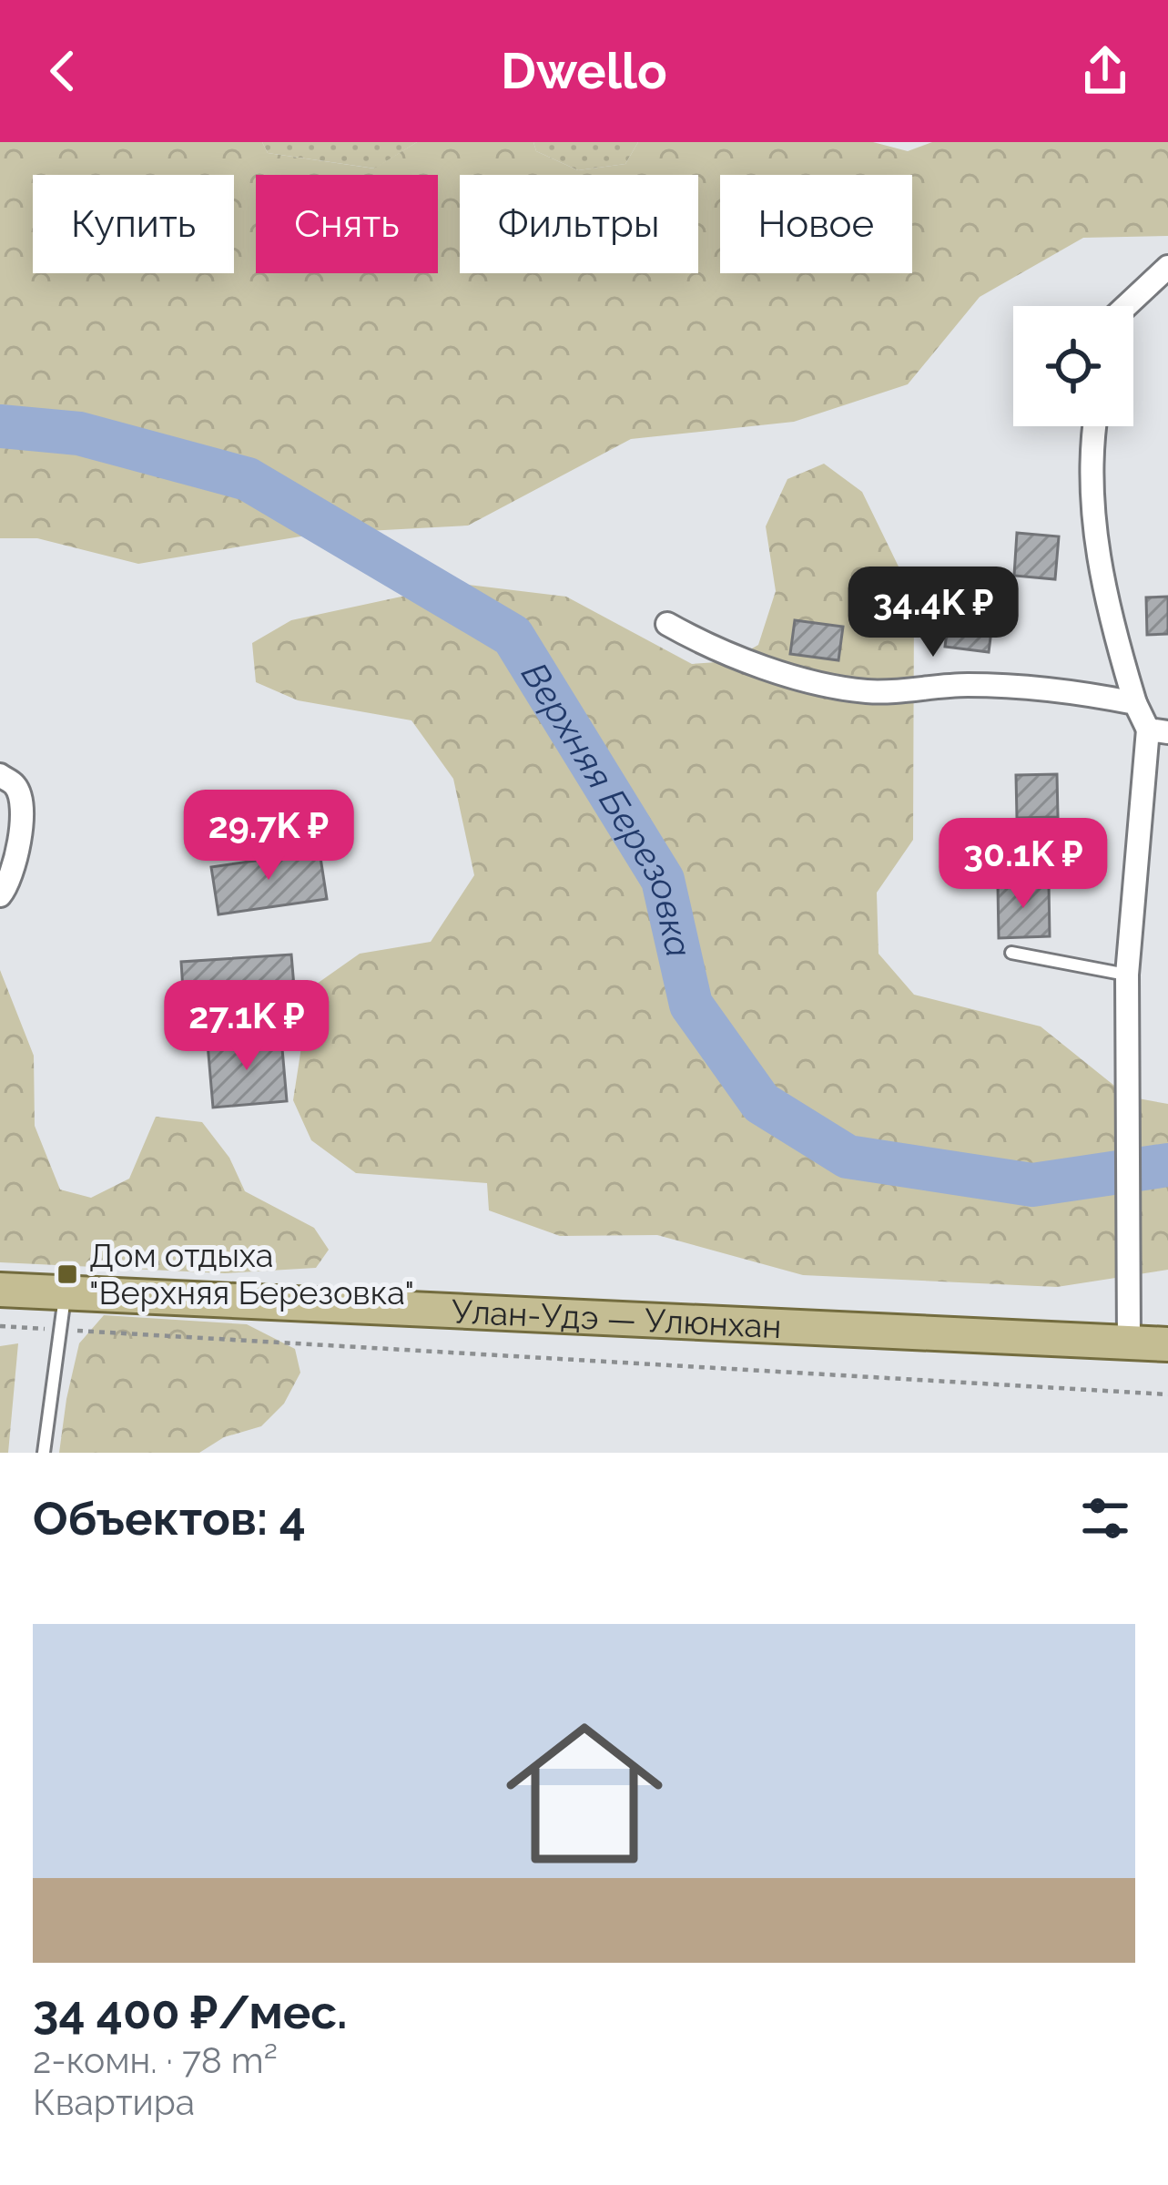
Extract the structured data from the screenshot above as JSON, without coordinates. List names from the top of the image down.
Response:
{
  "streets": {
    "main road": ["Улан-Удэ — Улюнхан"]
  },
  "water": ["Верхняя Березовка"],
  "places": {
    "transit": ["Дом отдыха \"Верхняя Березовка\""]
  },
  "page": {
    "header": "Dwello",
    "chip": [
      "Купить",
      "Снять",
      "Фильтры",
      "Новое"
    ],
    "price": [
      "34.4K ₽",
      "29.7K ₽",
      "30.1K ₽",
      "27.1K ₽"
    ],
    "heading": "Объектов: 4",
    "list": [
      {
        "name": "34 400 ₽/мес.",
        "note": "2-комн. · 78 m² · Квартира"
      }
    ]
  }
}
